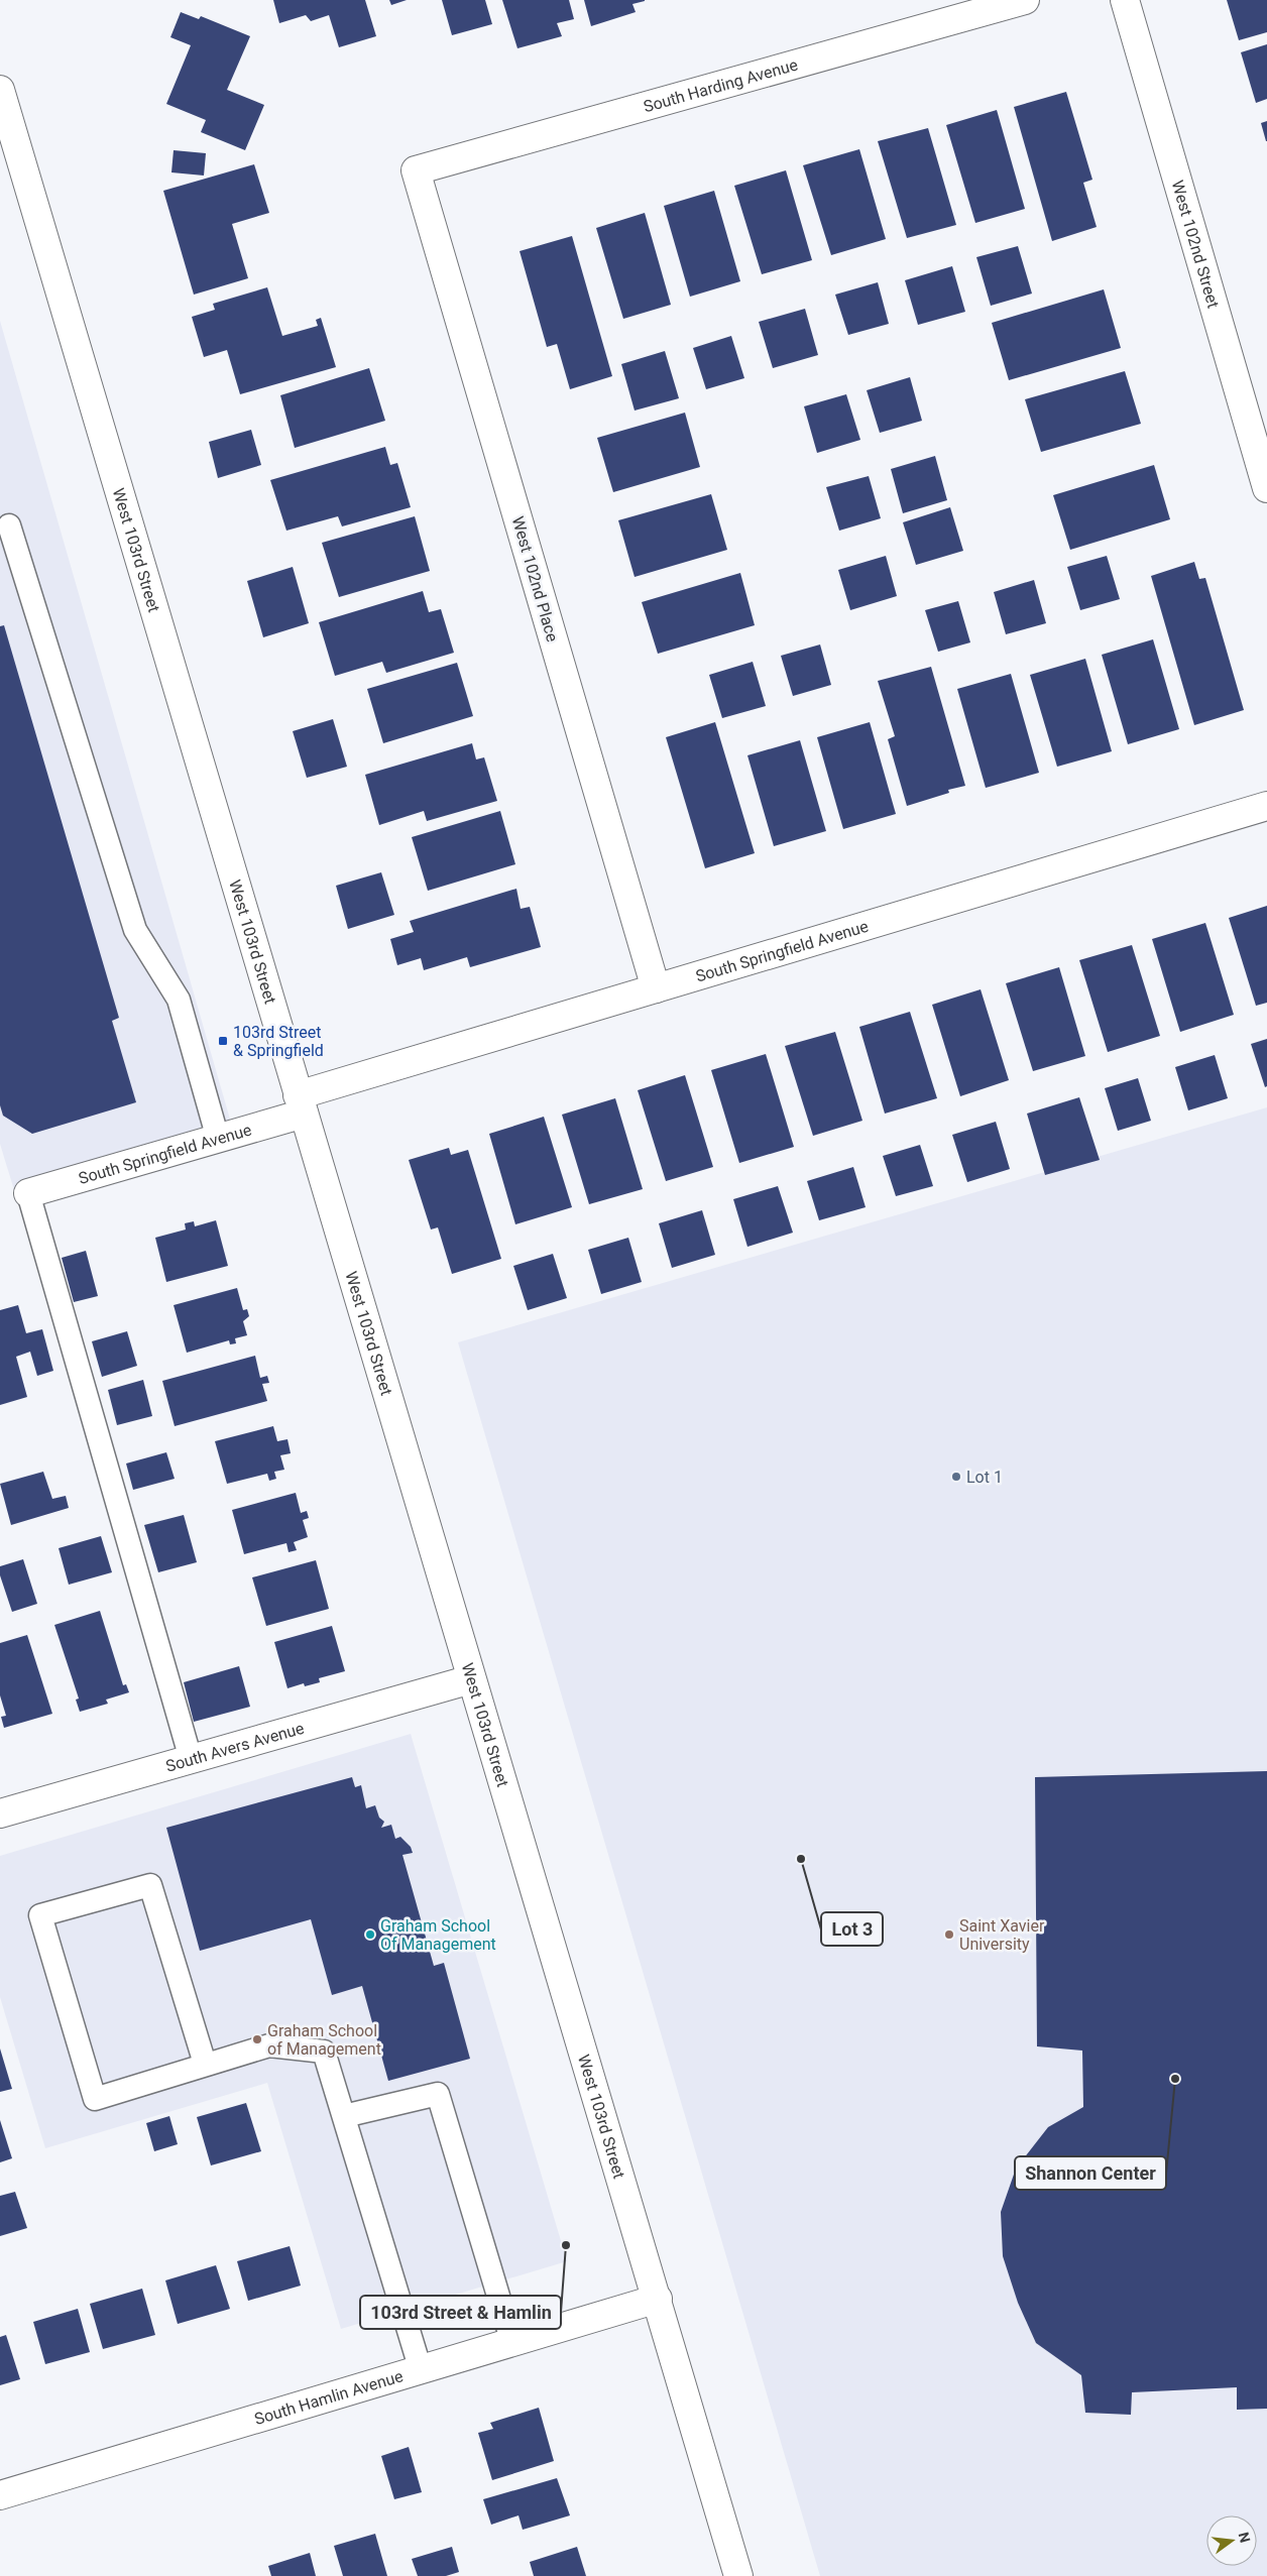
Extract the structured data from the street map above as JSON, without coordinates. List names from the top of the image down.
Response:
{
  "streets": {
    "street": [
      "South Harding Avenue",
      "West 102nd Street",
      "West 103rd Street",
      "West 102nd Place",
      "South Springfield Avenue",
      "South Avers Avenue",
      "South Hamlin Avenue"
    ]
  },
  "crossings": [
    ["South Harding Avenue", "West 102nd Place"],
    ["West 103rd Street", "South Springfield Avenue"],
    ["West 103rd Street", "South Avers Avenue"],
    ["West 103rd Street", "South Hamlin Avenue"],
    ["West 102nd Place", "South Springfield Avenue"]
  ],
  "places": {
    "transit": ["103rd Street & Springfield"],
    "other": [
      "Lot 1",
      "Lot 3",
      "Graham School Of Management",
      "Saint Xavier University",
      "Graham School of Management",
      "Shannon Center",
      "103rd Street & Hamlin"
    ]
  },
  "north": "right"
}
